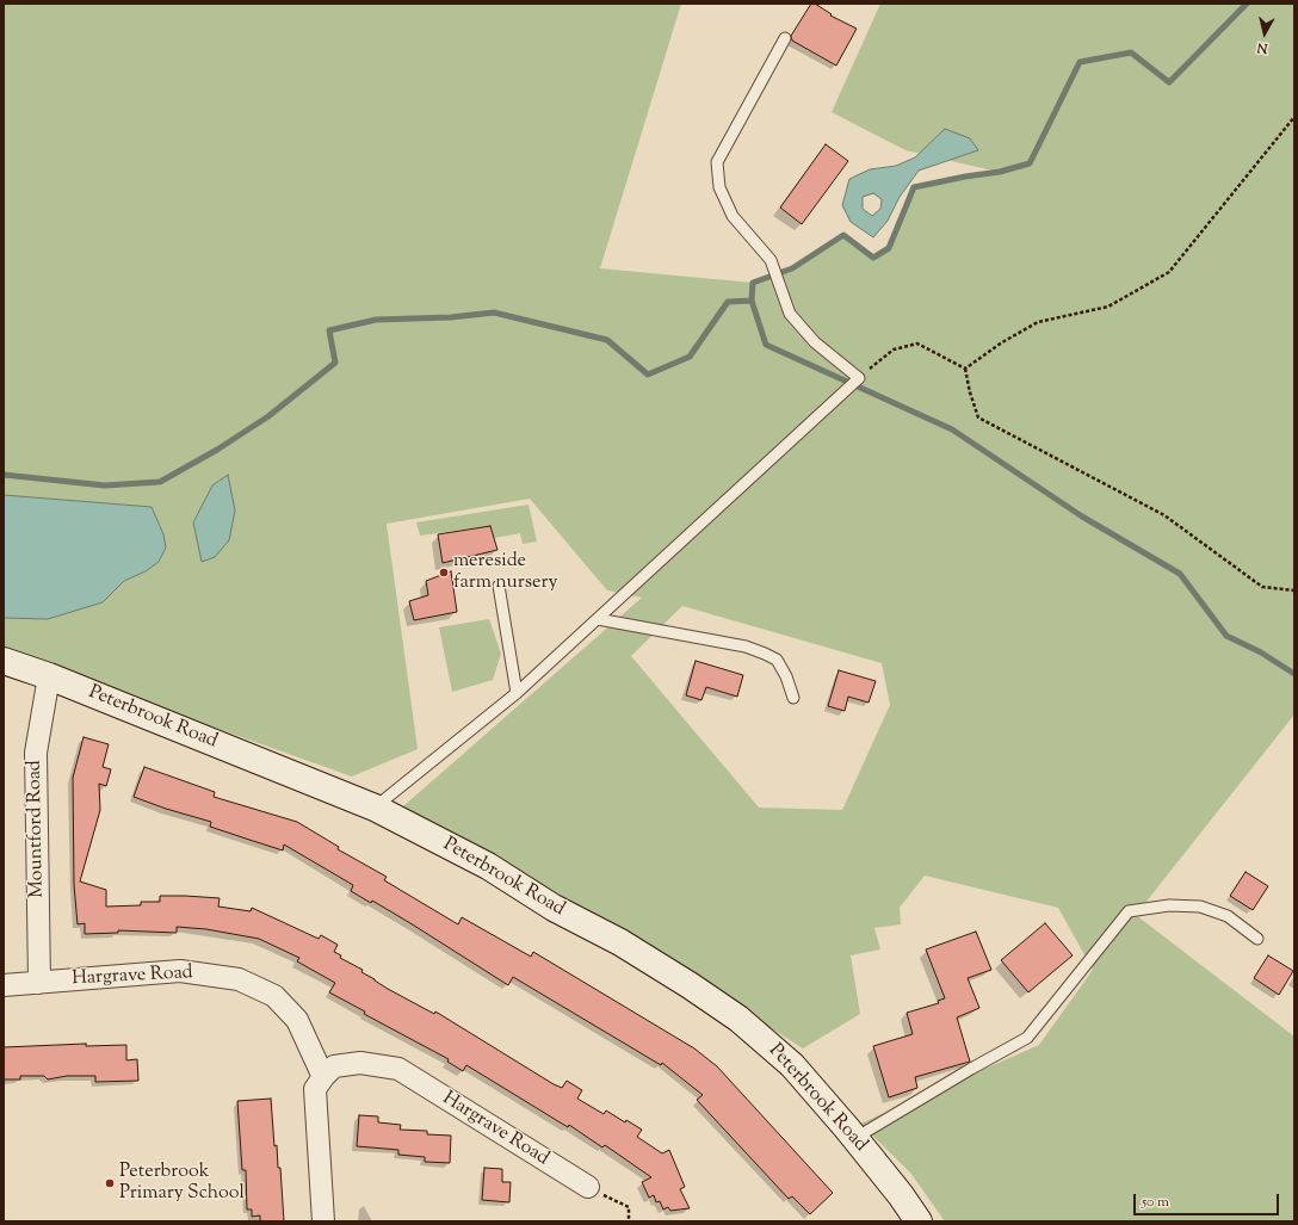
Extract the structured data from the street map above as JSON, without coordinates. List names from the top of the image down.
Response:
{
  "streets": {
    "street": ["Peterbrook Road", "Mountford Road", "Hargrave Road"]
  },
  "crossings": [
    ["Peterbrook Road", "Mountford Road"],
    ["Mountford Road", "Hargrave Road"]
  ],
  "places": ["mereside farm nursery", "Peterbrook Primary School"],
  "scale_bar": "50 m",
  "north": "bottom"
}
